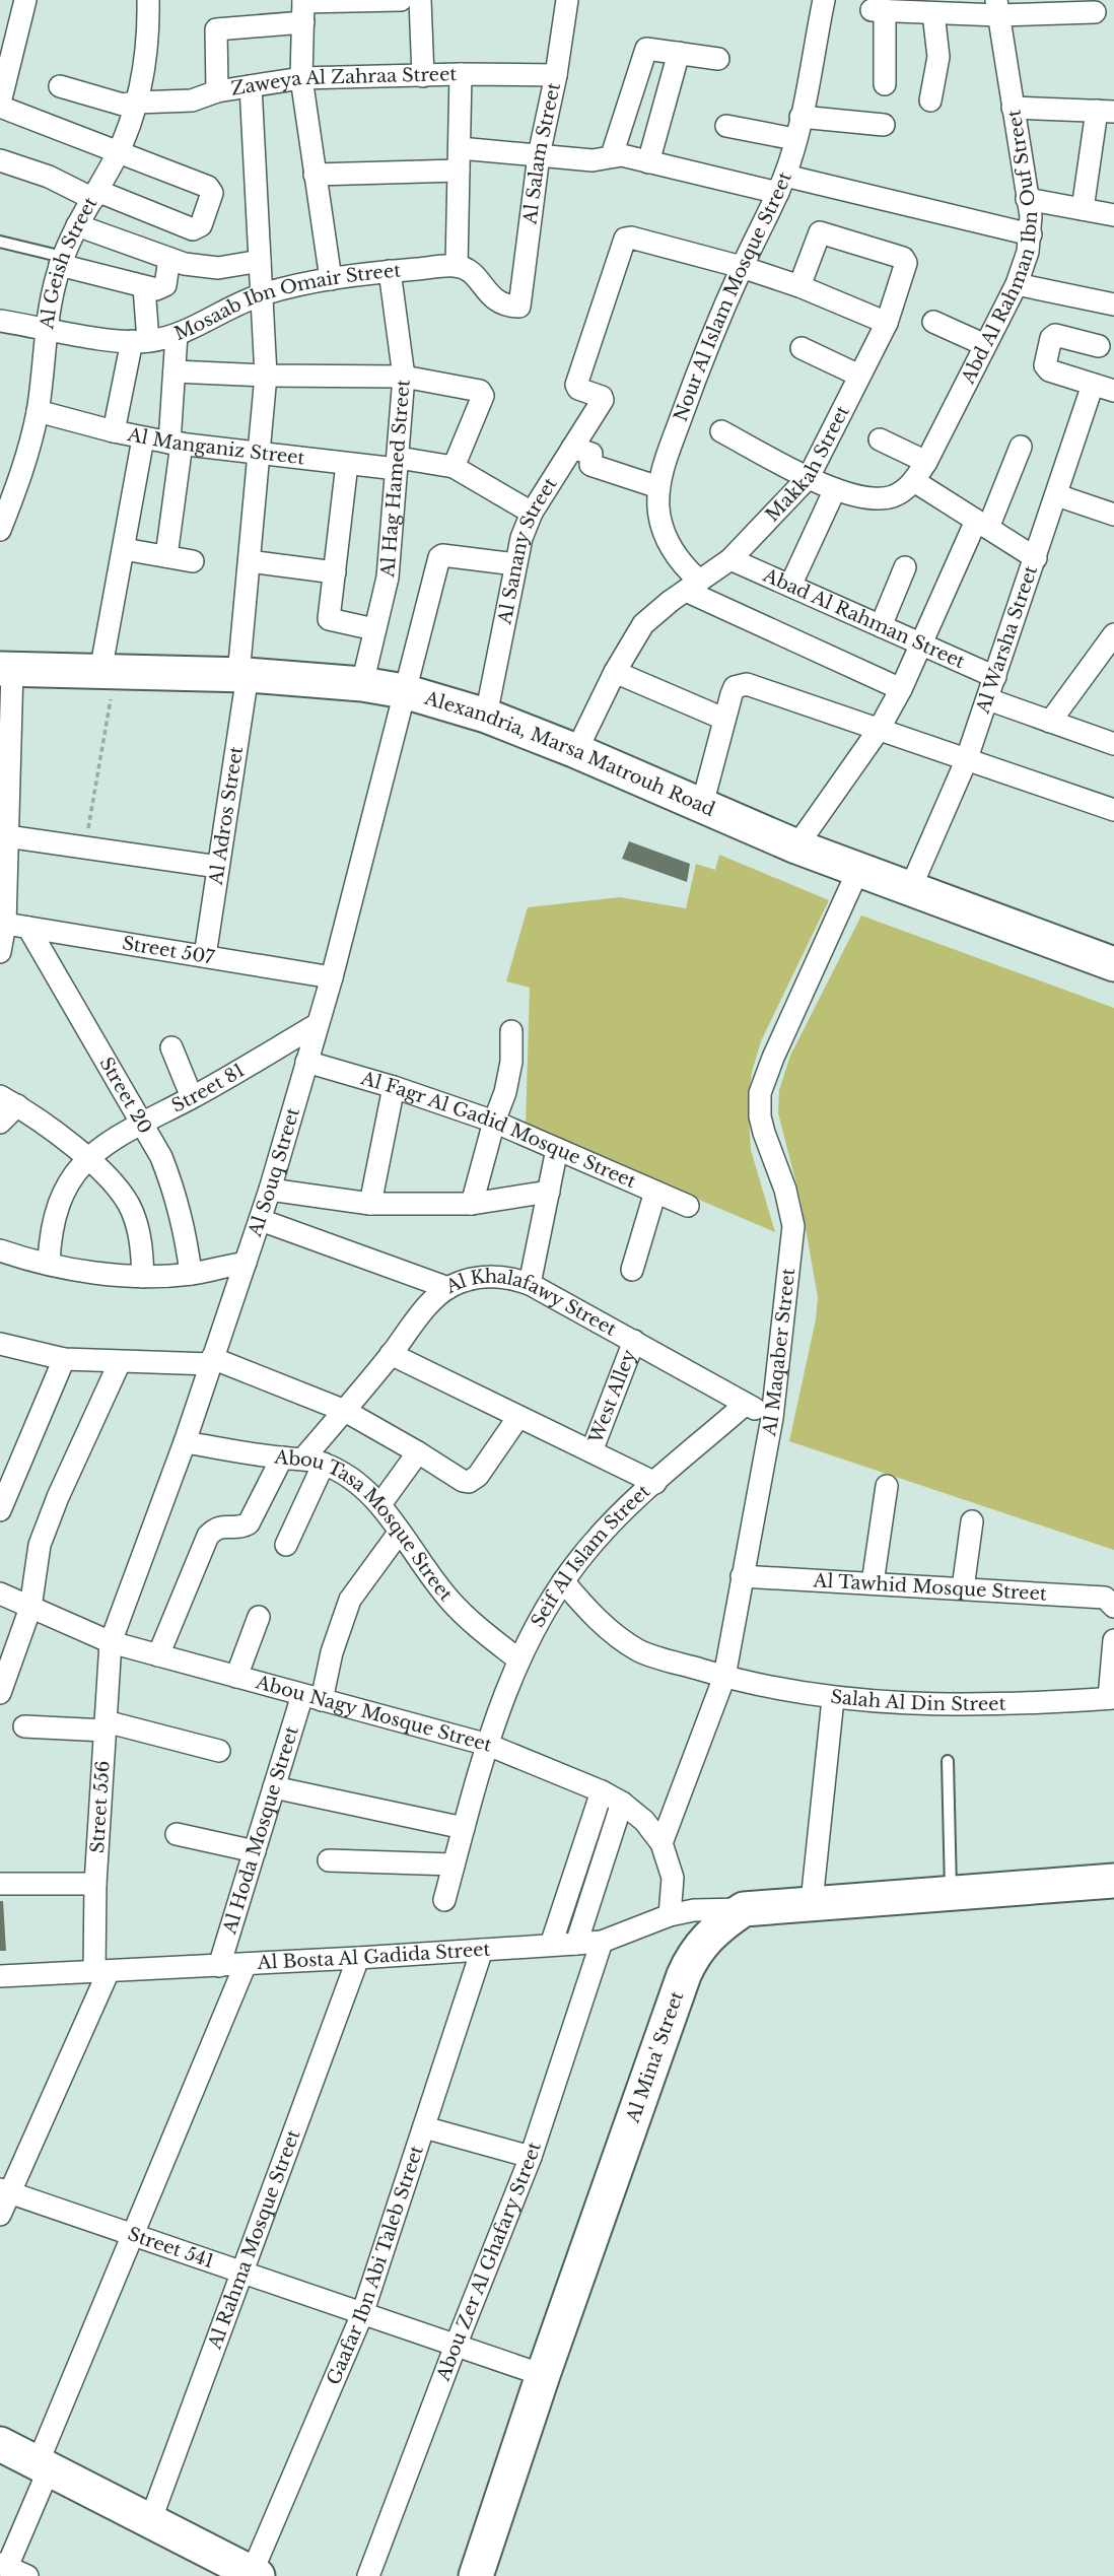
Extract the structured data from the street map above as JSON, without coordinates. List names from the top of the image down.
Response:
{
  "streets": {
    "main road": ["Alexandria, Marsa Matrouh Road", "Al Mina' Street"],
    "street": [
      "Zaweya Al Zahraa Street",
      "Al Salam Street",
      "Abd Al Rahman Ibn Ouf Street",
      "Al Geish Street",
      "Nour Al Islam Mosque Street",
      "Mosaab Ibn Omair Street",
      "Al Manganiz Street",
      "Makkah Street",
      "Al Hag Hamed Street",
      "Al Sanany Street",
      "Abad Al Rahman Street",
      "Al Warsha Street",
      "Al Adros Street",
      "Street 507",
      "Street 81",
      "Street 20",
      "Al Fagr Al Gadid Mosque Street",
      "Al Souq Street",
      "Al Khalafawy Street",
      "Al Maqaber Street",
      "West Alley",
      "Abou Tasa Mosque Street",
      "Seif Al Islam Street",
      "Al Tawhid Mosque Street",
      "Salah Al Din Street",
      "Abou Nagy Mosque Street",
      "Street 556",
      "Al Hoda Mosque Street",
      "Al Bosta Al Gadida Street",
      "Al Rahma Mosque Street",
      "Street 541",
      "Abou Zer Al Ghafary Street",
      "Gaafar Ibn Abi Taleb Street"
    ]
  },
  "crossings": [
    ["Zaweya Al Zahraa Street", "Al Salam Street"],
    ["Zaweya Al Zahraa Street", "Al Geish Street"],
    ["Zaweya Al Zahraa Street", "Al Adros Street"],
    ["Al Salam Street", "Mosaab Ibn Omair Street"],
    ["Al Geish Street", "Mosaab Ibn Omair Street"],
    ["Al Geish Street", "Al Manganiz Street"],
    ["Nour Al Islam Mosque Street", "Makkah Street"],
    ["Nour Al Islam Mosque Street", "Al Sanany Street"],
    ["Mosaab Ibn Omair Street", "Al Hag Hamed Street"],
    ["Mosaab Ibn Omair Street", "Al Adros Street"],
    ["Al Manganiz Street", "Al Hag Hamed Street"],
    ["Al Manganiz Street", "Al Adros Street"],
    ["Makkah Street", "Abad Al Rahman Street"],
    ["Makkah Street", "Alexandria, Marsa Matrouh Road"],
    ["Al Hag Hamed Street", "Alexandria, Marsa Matrouh Road"],
    ["Al Sanany Street", "Alexandria, Marsa Matrouh Road"],
    ["Al Sanany Street", "Al Souq Street"],
    ["Abad Al Rahman Street", "Al Warsha Street"],
    ["Al Warsha Street", "Alexandria, Marsa Matrouh Road"],
    ["Alexandria, Marsa Matrouh Road", "Al Adros Street"],
    ["Alexandria, Marsa Matrouh Road", "Al Souq Street"],
    ["Alexandria, Marsa Matrouh Road", "Al Maqaber Street"],
    ["Al Adros Street", "Street 507"],
    ["Street 507", "Street 20"],
    ["Street 507", "Al Souq Street"],
    ["Street 81", "Street 20"],
    ["Street 81", "Al Souq Street"],
    ["Al Fagr Al Gadid Mosque Street", "Al Souq Street"],
    ["Al Souq Street", "Abou Tasa Mosque Street"],
    ["Al Souq Street", "Abou Nagy Mosque Street"],
    ["Al Souq Street", "Street 556"],
    ["Al Khalafawy Street", "Al Maqaber Street"],
    ["Al Khalafawy Street", "West Alley"],
    ["Al Khalafawy Street", "Abou Tasa Mosque Street"],
    ["Al Khalafawy Street", "Seif Al Islam Street"],
    ["Al Maqaber Street", "Al Tawhid Mosque Street"],
    ["Al Maqaber Street", "Salah Al Din Street"],
    ["Al Maqaber Street", "Abou Nagy Mosque Street"],
    ["Abou Tasa Mosque Street", "Seif Al Islam Street"],
    ["Abou Tasa Mosque Street", "Al Hoda Mosque Street"],
    ["Seif Al Islam Street", "Salah Al Din Street"],
    ["Seif Al Islam Street", "Abou Nagy Mosque Street"],
    ["Abou Nagy Mosque Street", "Street 556"],
    ["Abou Nagy Mosque Street", "Al Hoda Mosque Street"],
    ["Abou Nagy Mosque Street", "Al Bosta Al Gadida Street"],
    ["Street 556", "Al Bosta Al Gadida Street"],
    ["Al Hoda Mosque Street", "Al Bosta Al Gadida Street"],
    ["Al Bosta Al Gadida Street", "Al Mina' Street"],
    ["Al Bosta Al Gadida Street", "Al Rahma Mosque Street"],
    ["Al Bosta Al Gadida Street", "Abou Zer Al Ghafary Street"],
    ["Al Bosta Al Gadida Street", "Gaafar Ibn Abi Taleb Street"],
    ["Al Mina' Street", "Street 541"],
    ["Al Rahma Mosque Street", "Street 541"],
    ["Street 541", "Abou Zer Al Ghafary Street"],
    ["Street 541", "Gaafar Ibn Abi Taleb Street"]
  ]
}
